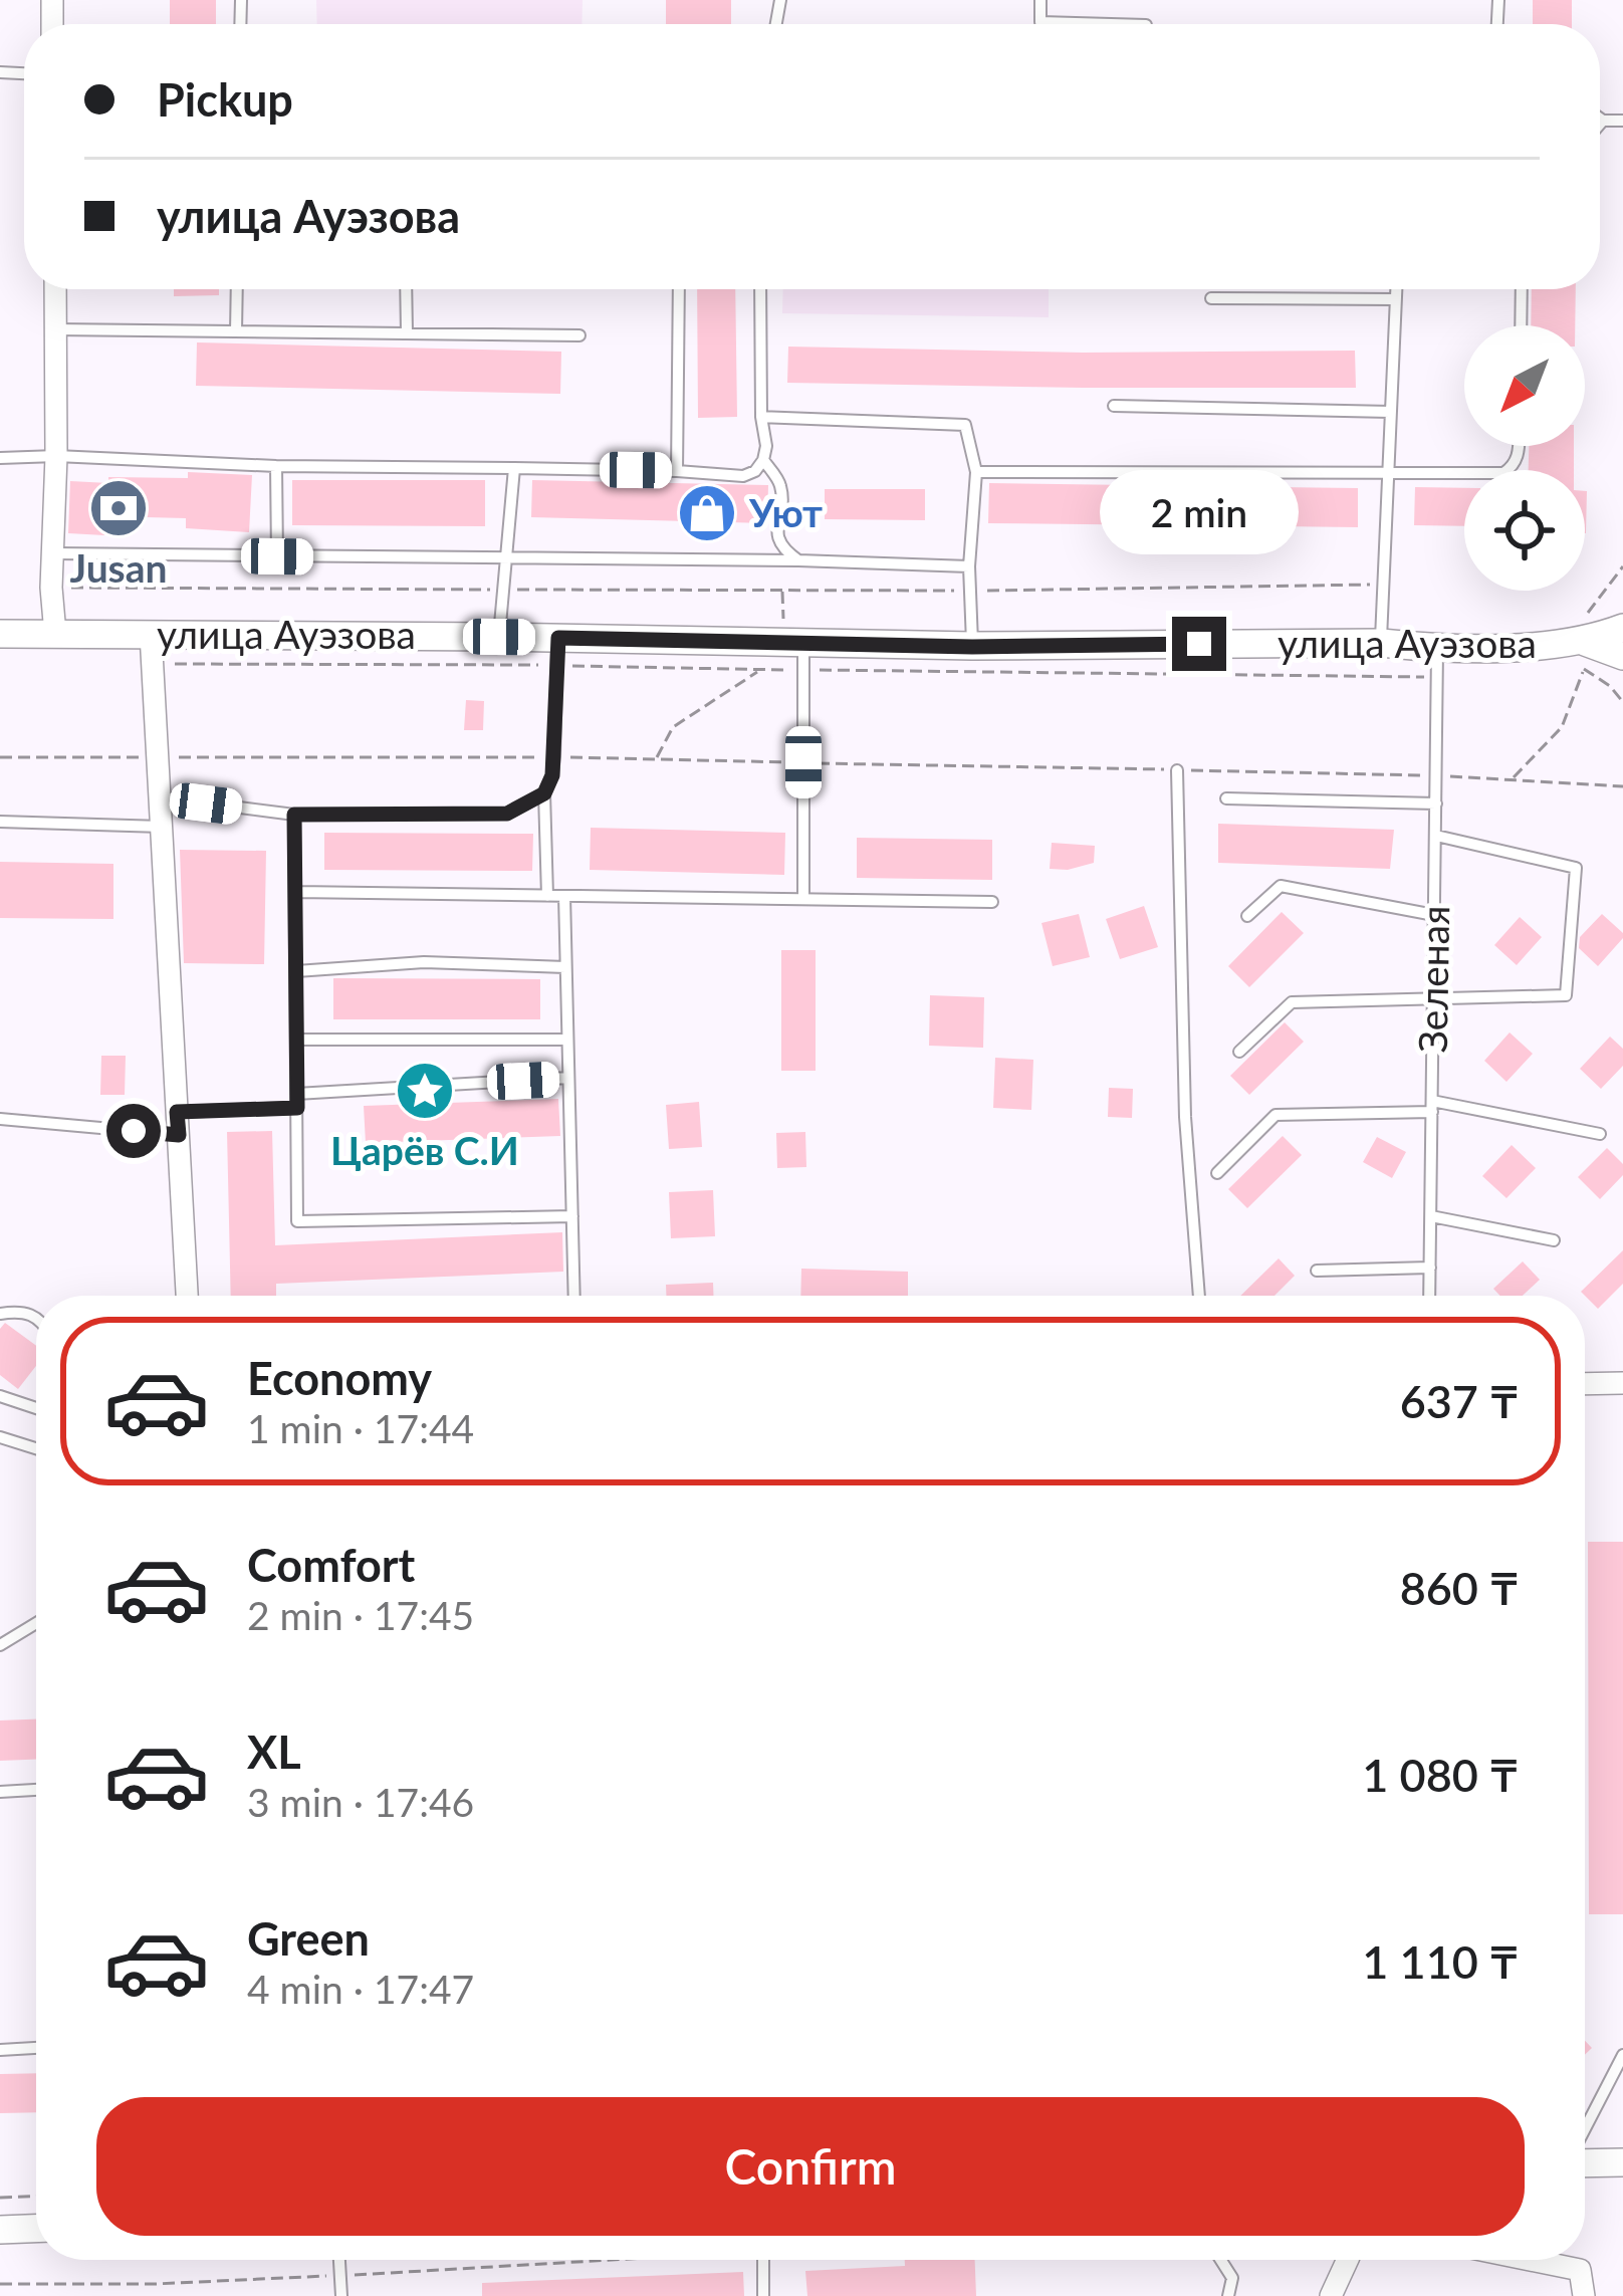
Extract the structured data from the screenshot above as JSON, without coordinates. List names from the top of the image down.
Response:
{
  "streets": {
    "street": ["улица Ауэзова"],
    "lane": ["Зеленая"]
  },
  "crossings": [
    ["улица Ауэзова", "Зеленая"]
  ],
  "places": {
    "bank": ["Jusan"],
    "shop": ["Уют"],
    "place": ["Царёв С.И"]
  },
  "north": "bottom left",
  "page": {
    "banner": ["Pickup", "улица Ауэзова"],
    "bubble": "2 min",
    "list": [
      {
        "name": "Economy",
        "note": "1 min · 17:44",
        "value": "637 ₸"
      },
      {
        "name": "Comfort",
        "note": "2 min · 17:45",
        "value": "860 ₸"
      },
      {
        "name": "XL",
        "note": "3 min · 17:46",
        "value": "1 080 ₸"
      },
      {
        "name": "Green",
        "note": "4 min · 17:47",
        "value": "1 110 ₸"
      }
    ],
    "buttons": "Confirm"
  }
}
